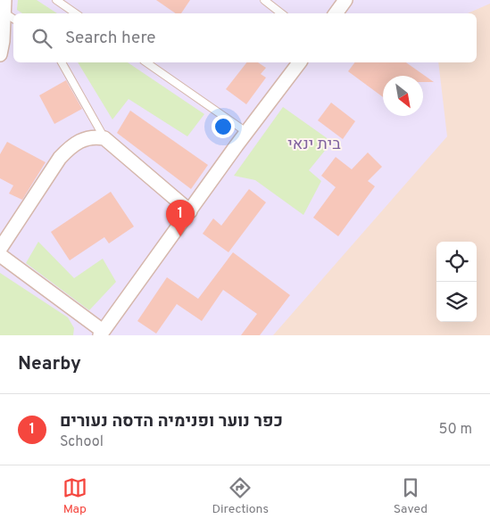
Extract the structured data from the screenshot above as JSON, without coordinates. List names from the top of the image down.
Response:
{
  "districts": ["בית ינאי"],
  "north": "bottom right",
  "page": {
    "search": "Search here",
    "pins": "1",
    "heading": "Nearby",
    "list": [
      {
        "mark": "1",
        "name": "כפר נוער ופנימיה הדסה נעורים",
        "note": "School",
        "value": "50 m"
      }
    ],
    "nav": ["Map", "Directions", "Saved"]
  }
}
